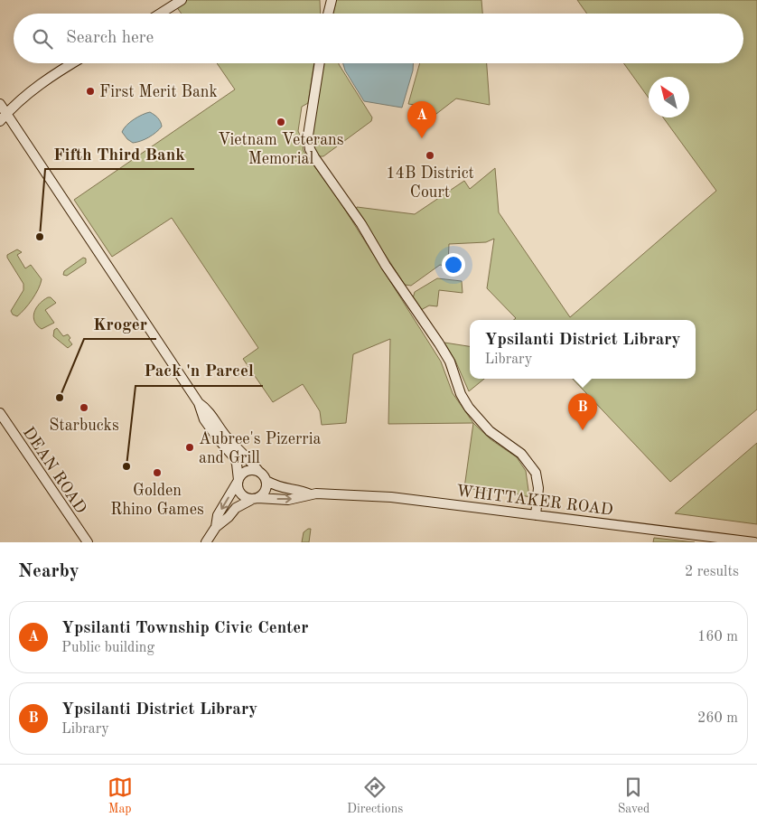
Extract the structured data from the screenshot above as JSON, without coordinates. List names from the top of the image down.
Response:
{
  "streets": {
    "main road": ["DEAN ROAD", "WHITTAKER ROAD"]
  },
  "places": [
    "First Merit Bank",
    "Vietnam Veterans Memorial",
    "14B District Court",
    "Fifth Third Bank",
    "Kroger",
    "Starbucks",
    "Aubree's Pizerria and Grill",
    "Pack 'n Parcel",
    "Golden Rhino Games"
  ],
  "north": "top left",
  "page": {
    "search": "Search here",
    "pins": ["A", "B"],
    "popup": ["Ypsilanti District Library", "Library"],
    "heading": ["Nearby", "2 results"],
    "list": [
      {
        "mark": "A",
        "name": "Ypsilanti Township Civic Center",
        "note": "Public building",
        "value": "160 m"
      },
      {
        "mark": "B",
        "name": "Ypsilanti District Library",
        "note": "Library",
        "value": "260 m"
      }
    ],
    "nav": ["Map", "Directions", "Saved"]
  }
}
